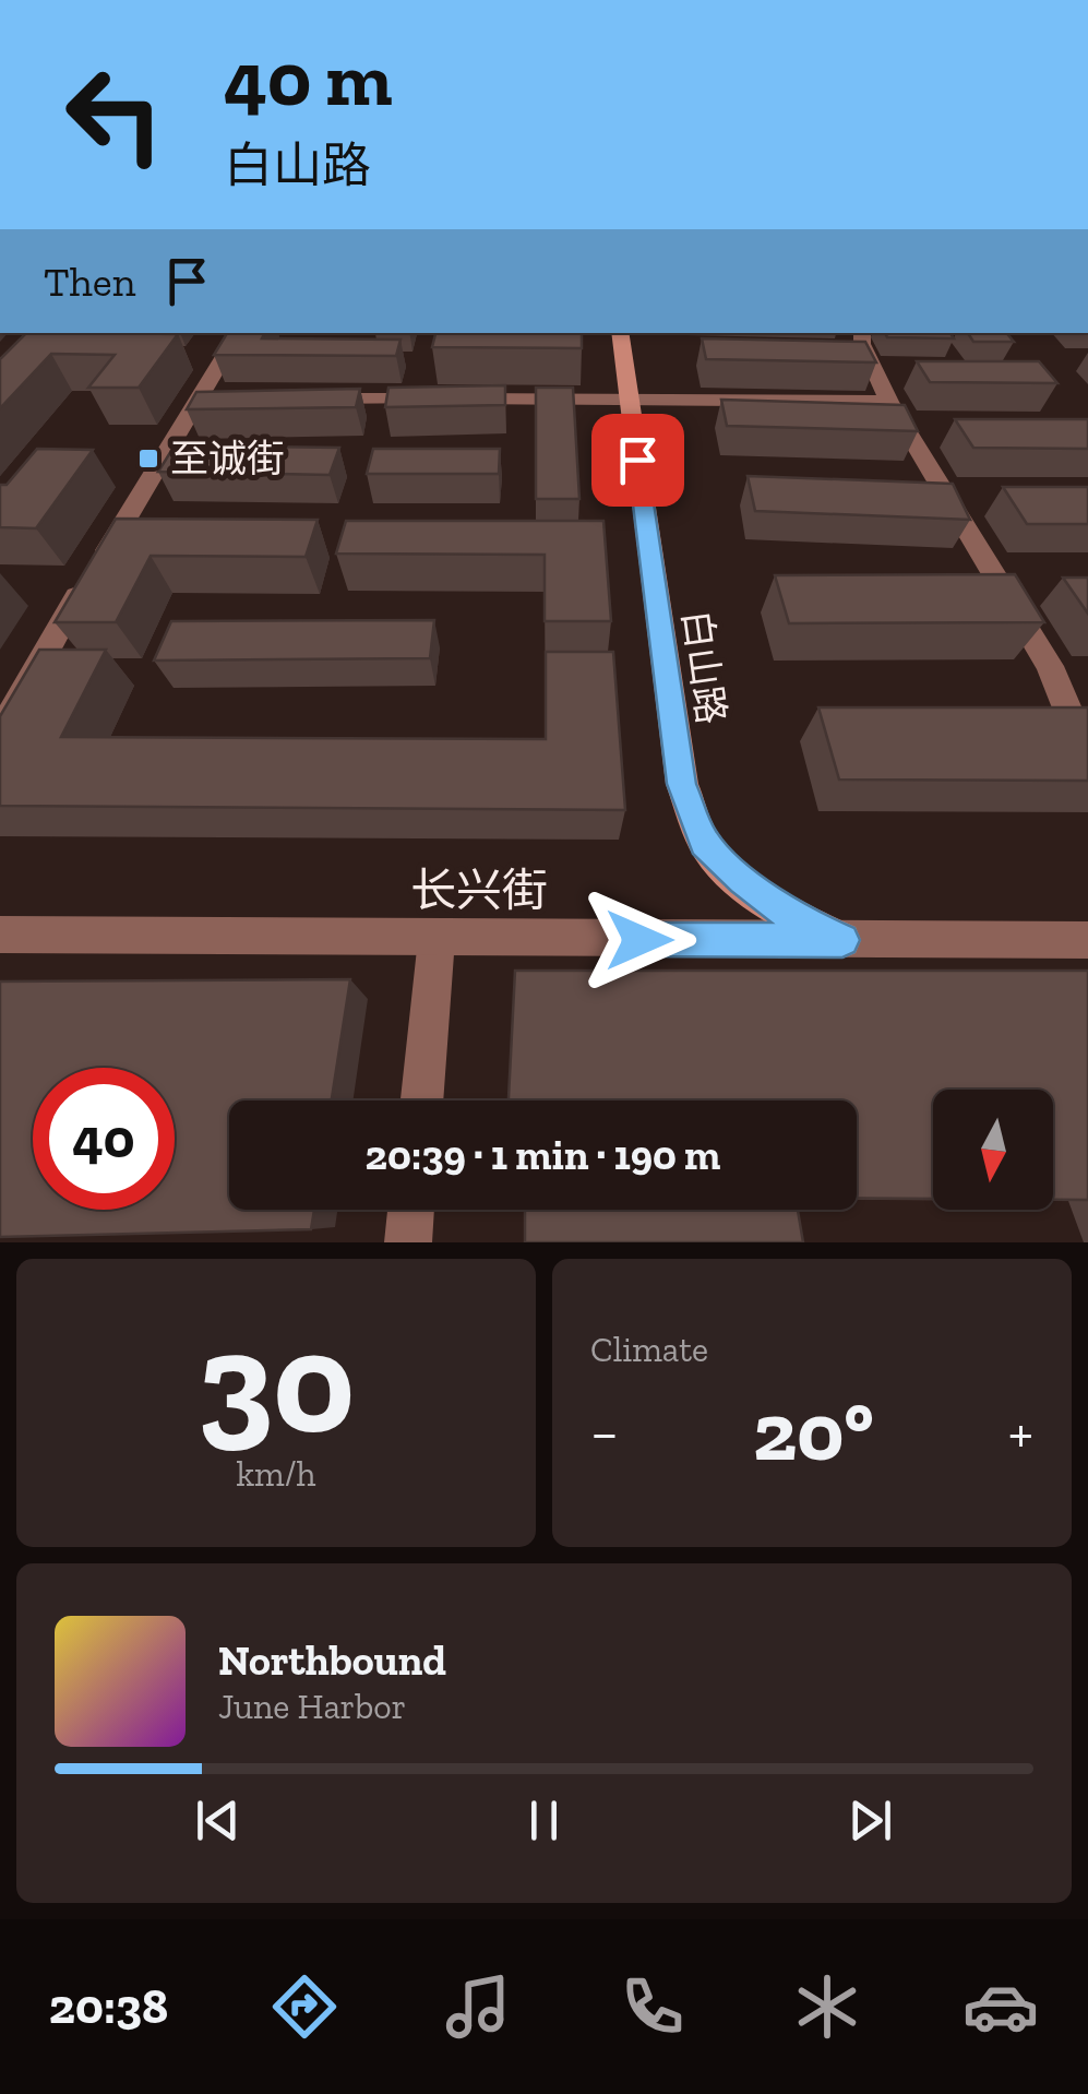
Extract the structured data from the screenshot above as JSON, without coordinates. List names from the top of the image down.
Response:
{
  "streets": {
    "main road": ["白山路"],
    "street": ["长兴街"]
  },
  "crossings": [
    ["白山路", "长兴街"]
  ],
  "places": {
    "transit": ["至诚街"]
  },
  "north": "bottom",
  "page": {
    "turn": ["40 m", "白山路"],
    "then": "Then",
    "limit": "40",
    "trip": "20:39 · 1 min · 190 m",
    "tile": [
      ["30", "km/h"],
      "Climate"
    ],
    "heat": ["−", "20°", "+"],
    "song": ["Northbound", "June Harbor"],
    "tabs": "20:38"
  }
}
